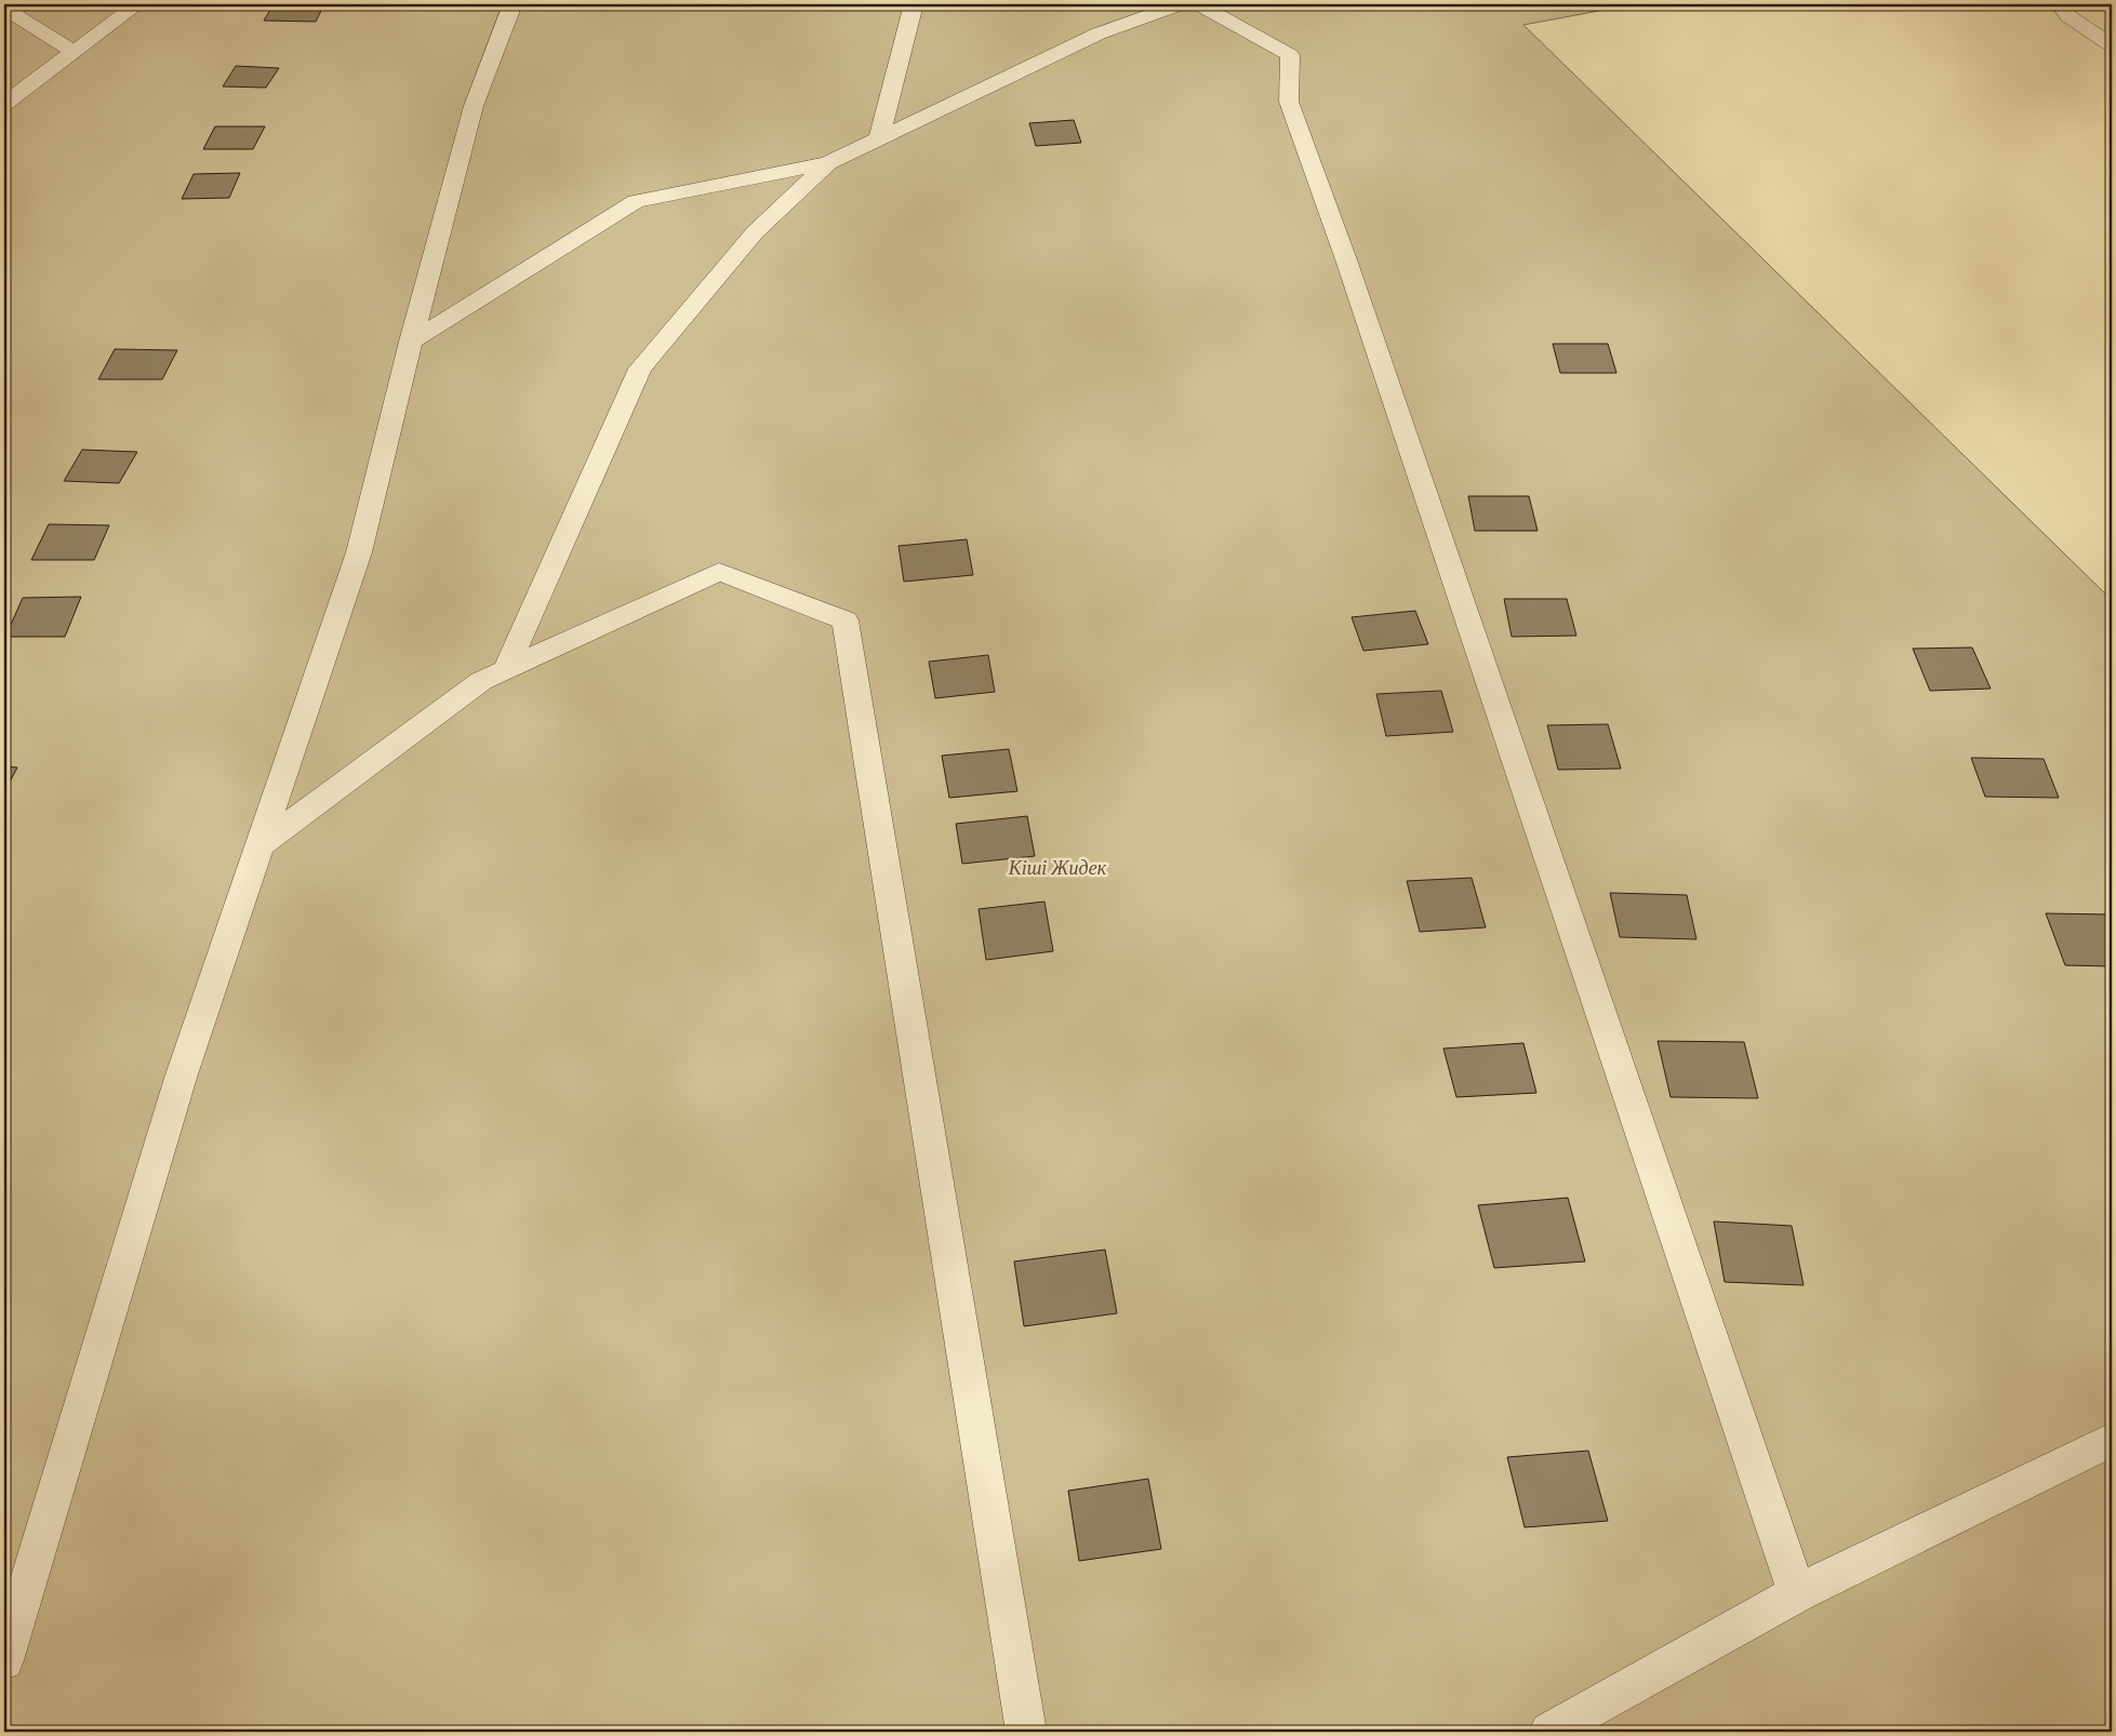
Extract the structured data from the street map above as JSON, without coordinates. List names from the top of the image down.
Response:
{
  "parks": ["Кіші Жидек"]
}
